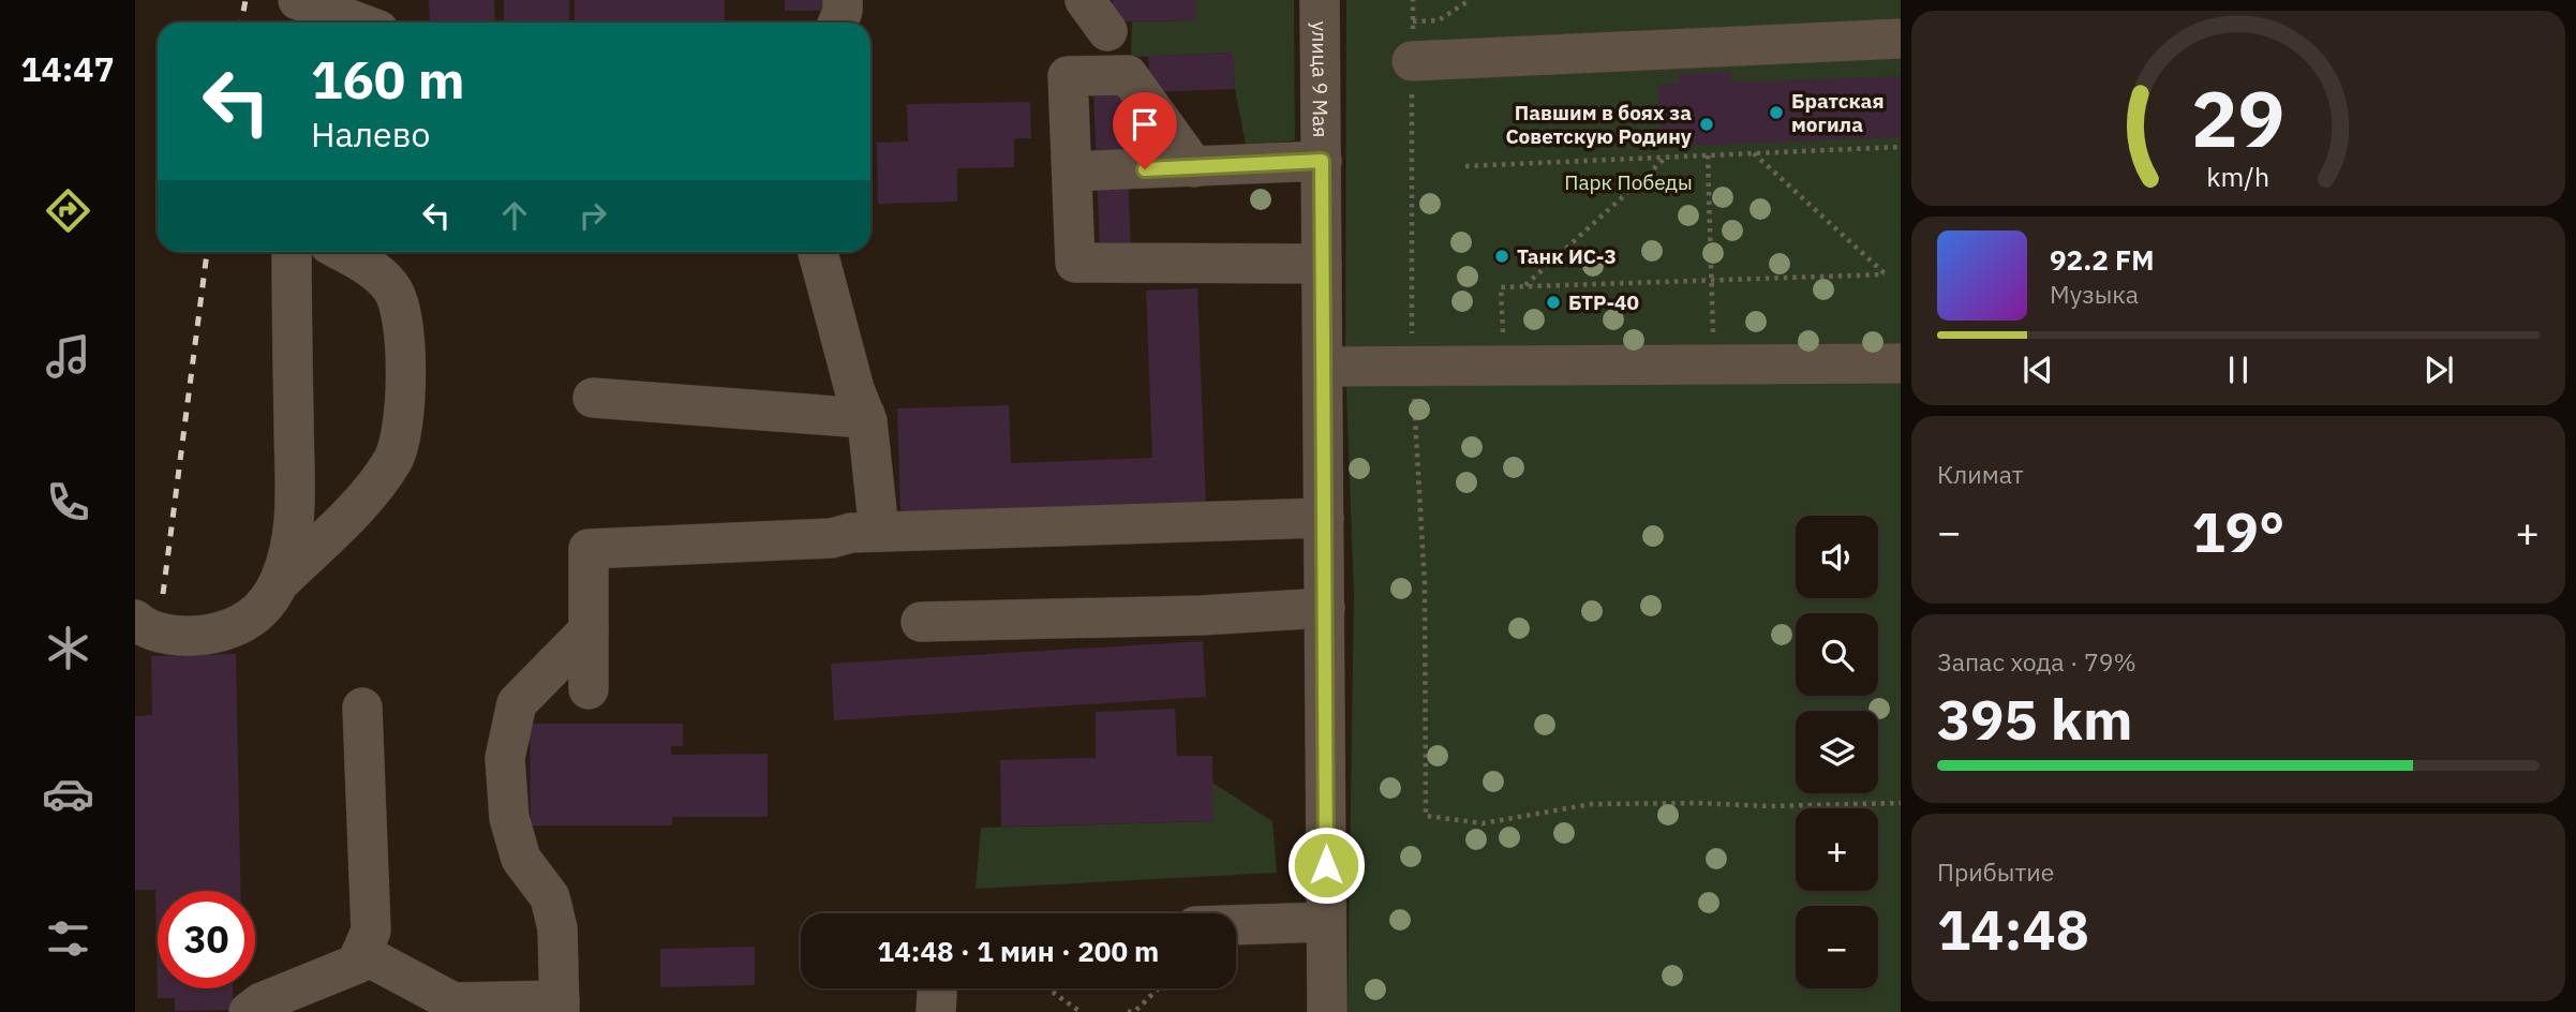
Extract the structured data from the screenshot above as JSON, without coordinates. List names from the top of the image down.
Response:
{
  "streets": {
    "street": ["улица 9 Мая"]
  },
  "parks": ["Парк Победы"],
  "places": [
    "Братская могила",
    "Павшим в боях за Советскую Родину",
    "Танк ИС-3",
    "БТР-40"
  ],
  "page": {
    "tabs": "14:47",
    "turn": ["160 m", "Налево"],
    "song": ["92.2 FM", "Музыка"],
    "tile": [
      "Климат",
      ["Запас хода · 79%", "395 km"],
      ["Прибытие", "14:48"]
    ],
    "heat": ["−", "19°", "+"],
    "map_buttons": ["+", "−"],
    "limit": "30",
    "trip": "14:48 · 1 мин · 200 m",
    "gauge": ["29", "km/h"]
  }
}
